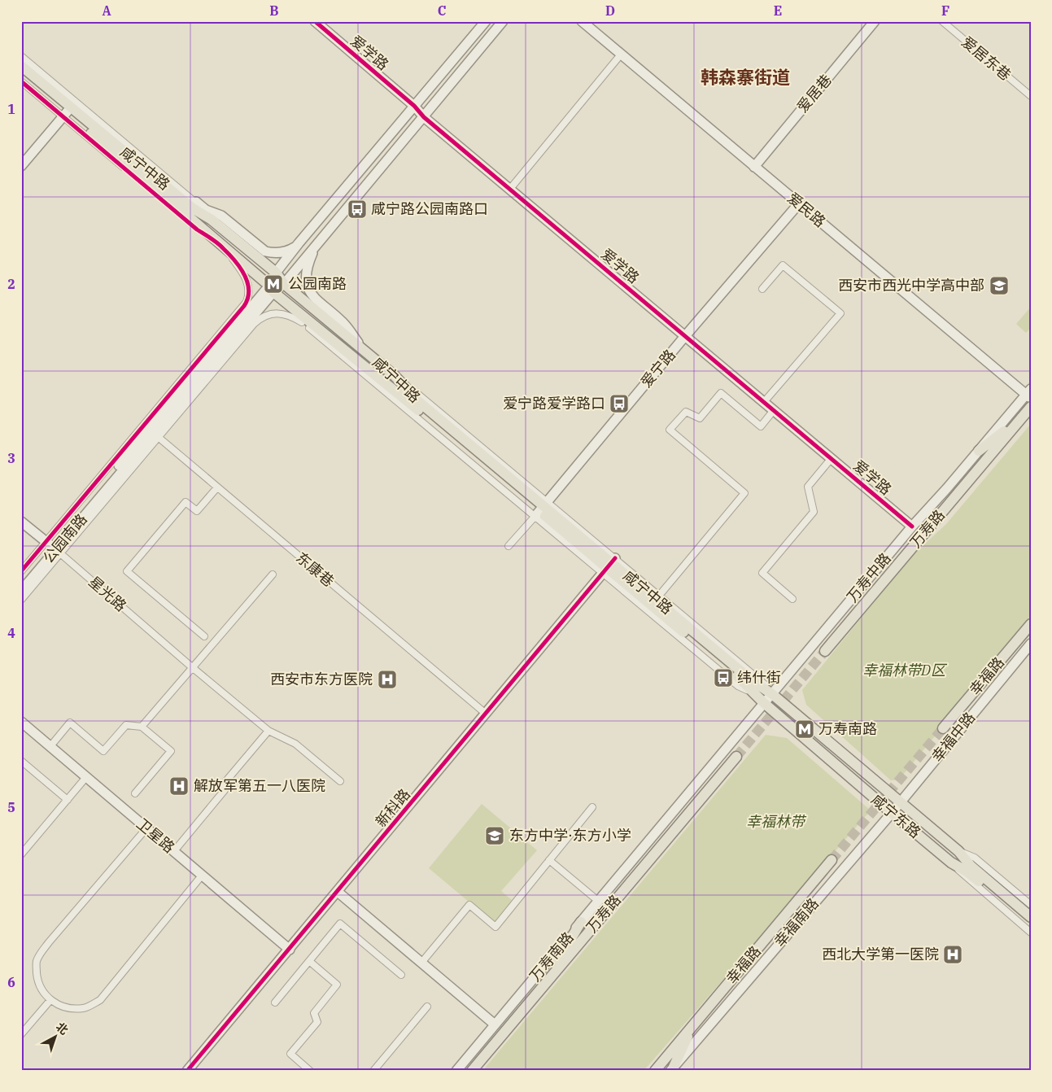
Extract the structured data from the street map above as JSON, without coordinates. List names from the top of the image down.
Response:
{
  "streets": {
    "main road": [
      "咸宁中路",
      "万寿路",
      "幸福路",
      "咸宁东路"
    ],
    "street": [
      "爱学路",
      "爱居东巷",
      "爱居巷",
      "爱民路",
      "爱宁路",
      "公园南路",
      "东康巷",
      "万寿中路",
      "星光路",
      "幸福中路",
      "新科路",
      "卫星路",
      "幸福南路",
      "万寿南路"
    ]
  },
  "crossings": [
    ["爱学路", "爱宁路"],
    ["爱学路", "公园南路"],
    ["爱学路", "万寿中路"],
    ["爱居巷", "爱民路"],
    ["咸宁中路", "爱宁路"],
    ["咸宁中路", "公园南路"],
    ["咸宁中路", "万寿中路"],
    ["咸宁中路", "新科路"],
    ["咸宁中路", "咸宁东路"],
    ["咸宁中路", "万寿南路"],
    ["爱民路", "爱宁路"],
    ["爱民路", "万寿中路"],
    ["公园南路", "东康巷"],
    ["公园南路", "星光路"],
    ["东康巷", "新科路"],
    ["万寿中路", "咸宁东路"],
    ["万寿中路", "万寿南路"],
    ["幸福中路", "咸宁东路"],
    ["幸福中路", "幸福南路"],
    ["新科路", "卫星路"],
    ["咸宁东路", "幸福南路"],
    ["咸宁东路", "万寿南路"]
  ],
  "districts": ["韩森寨街道"],
  "parks": ["幸福林带D区", "幸福林带"],
  "places": {
    "bus stop": ["咸宁路公园南路口", "爱宁路爱学路口", "纬什街"],
    "metro station": ["公园南路", "万寿南路"],
    "school or university": ["西安市西光中学高中部", "东方中学·东方小学"],
    "hospital": ["西安市东方医院", "解放军第五一八医院", "西北大学第一医院"]
  },
  "north": "top right",
  "grid": {
    "columns": [
      "A",
      "B",
      "C",
      "D",
      "E",
      "F"
    ],
    "rows": [
      "1",
      "2",
      "3",
      "4",
      "5",
      "6"
    ]
  }
}
